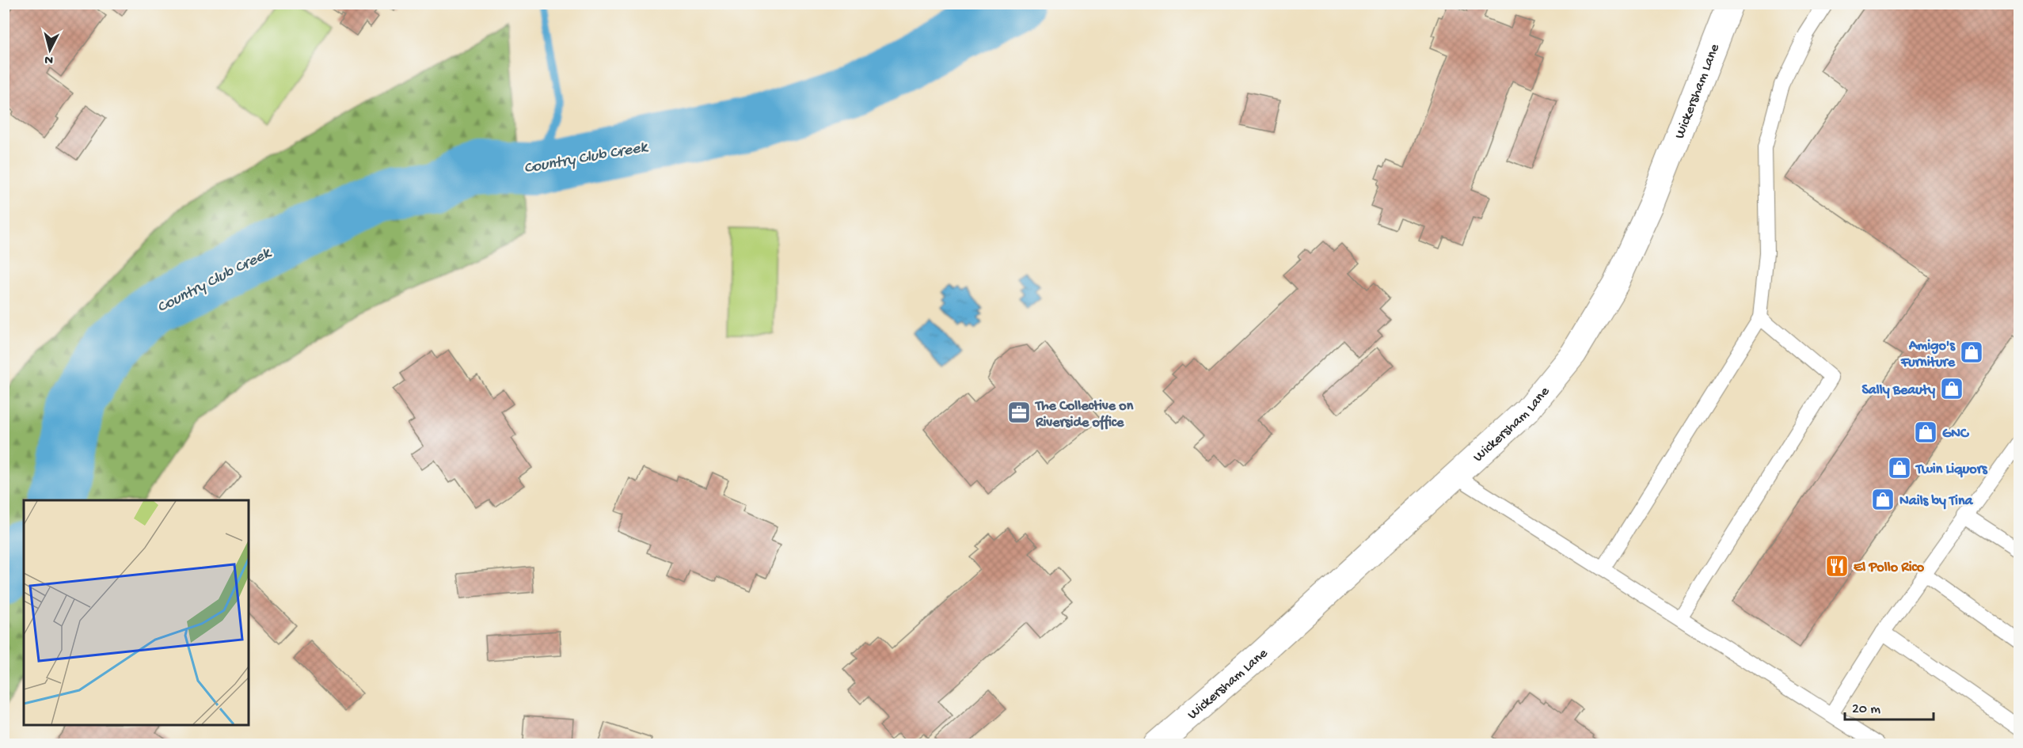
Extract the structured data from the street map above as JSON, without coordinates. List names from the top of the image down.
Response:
{
  "streets": {
    "street": ["Wickersham Lane"]
  },
  "water": ["Country Club Creek"],
  "places": {
    "shop": [
      "Amigo's Furniture",
      "Sally Beauty",
      "GNC",
      "Twin Liquors",
      "Nails by Tina"
    ],
    "office": ["The Collective on Riverside office"],
    "restaurant": ["El Pollo Rico"]
  },
  "scale_bar": "20 m",
  "north": "bottom"
}
